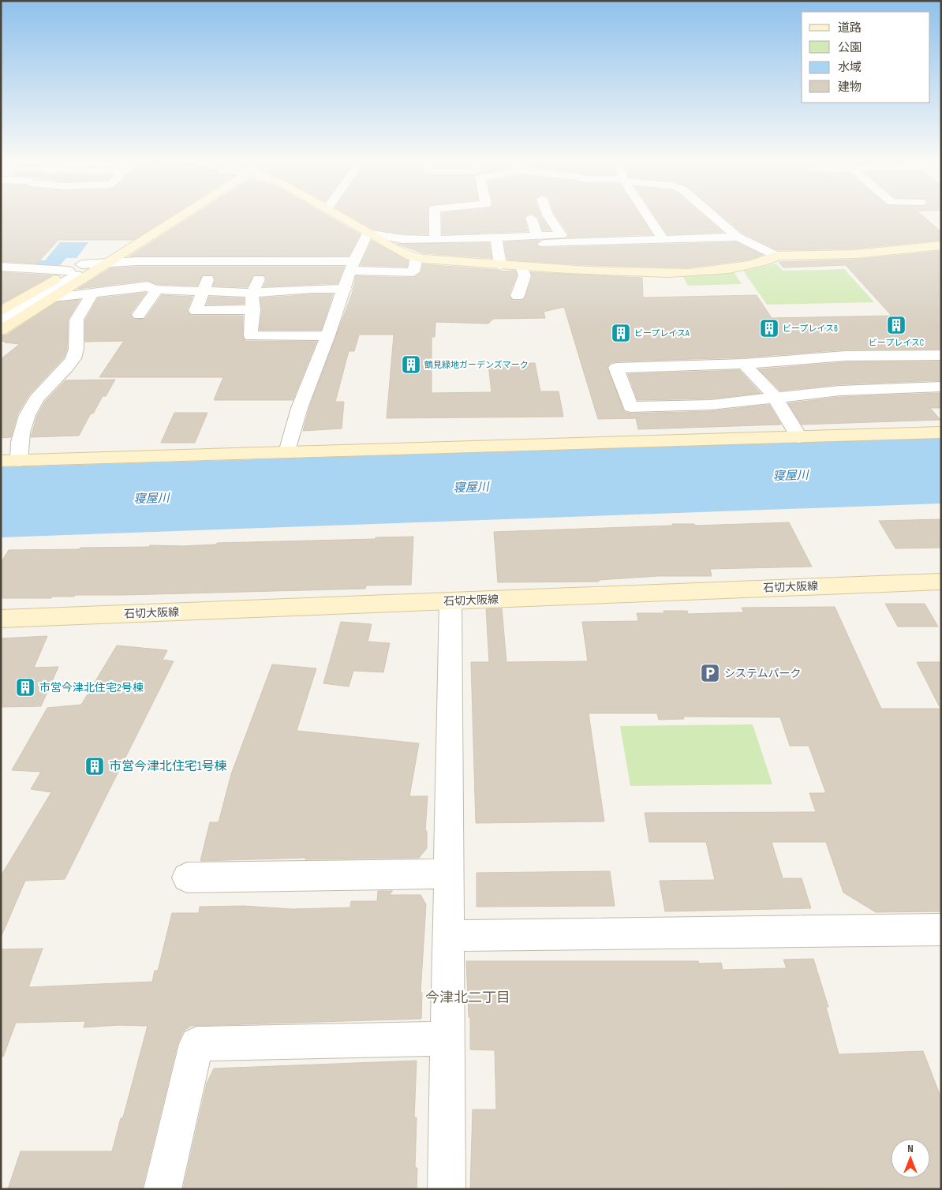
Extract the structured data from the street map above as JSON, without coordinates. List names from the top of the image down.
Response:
{
  "streets": {
    "street": ["石切大阪線"]
  },
  "districts": ["今津北二丁目"],
  "water": ["寝屋川"],
  "places": {
    "building": [
      "ビープレイスC",
      "ビープレイスB",
      "ビープレイスA",
      "鶴見緑地ガーデンズマーク",
      "市営今津北住宅2号棟",
      "市営今津北住宅1号棟"
    ],
    "parking": ["システムパーク"]
  },
  "legend": [
    "道路",
    "公園",
    "水域",
    "建物"
  ],
  "north": "top"
}
